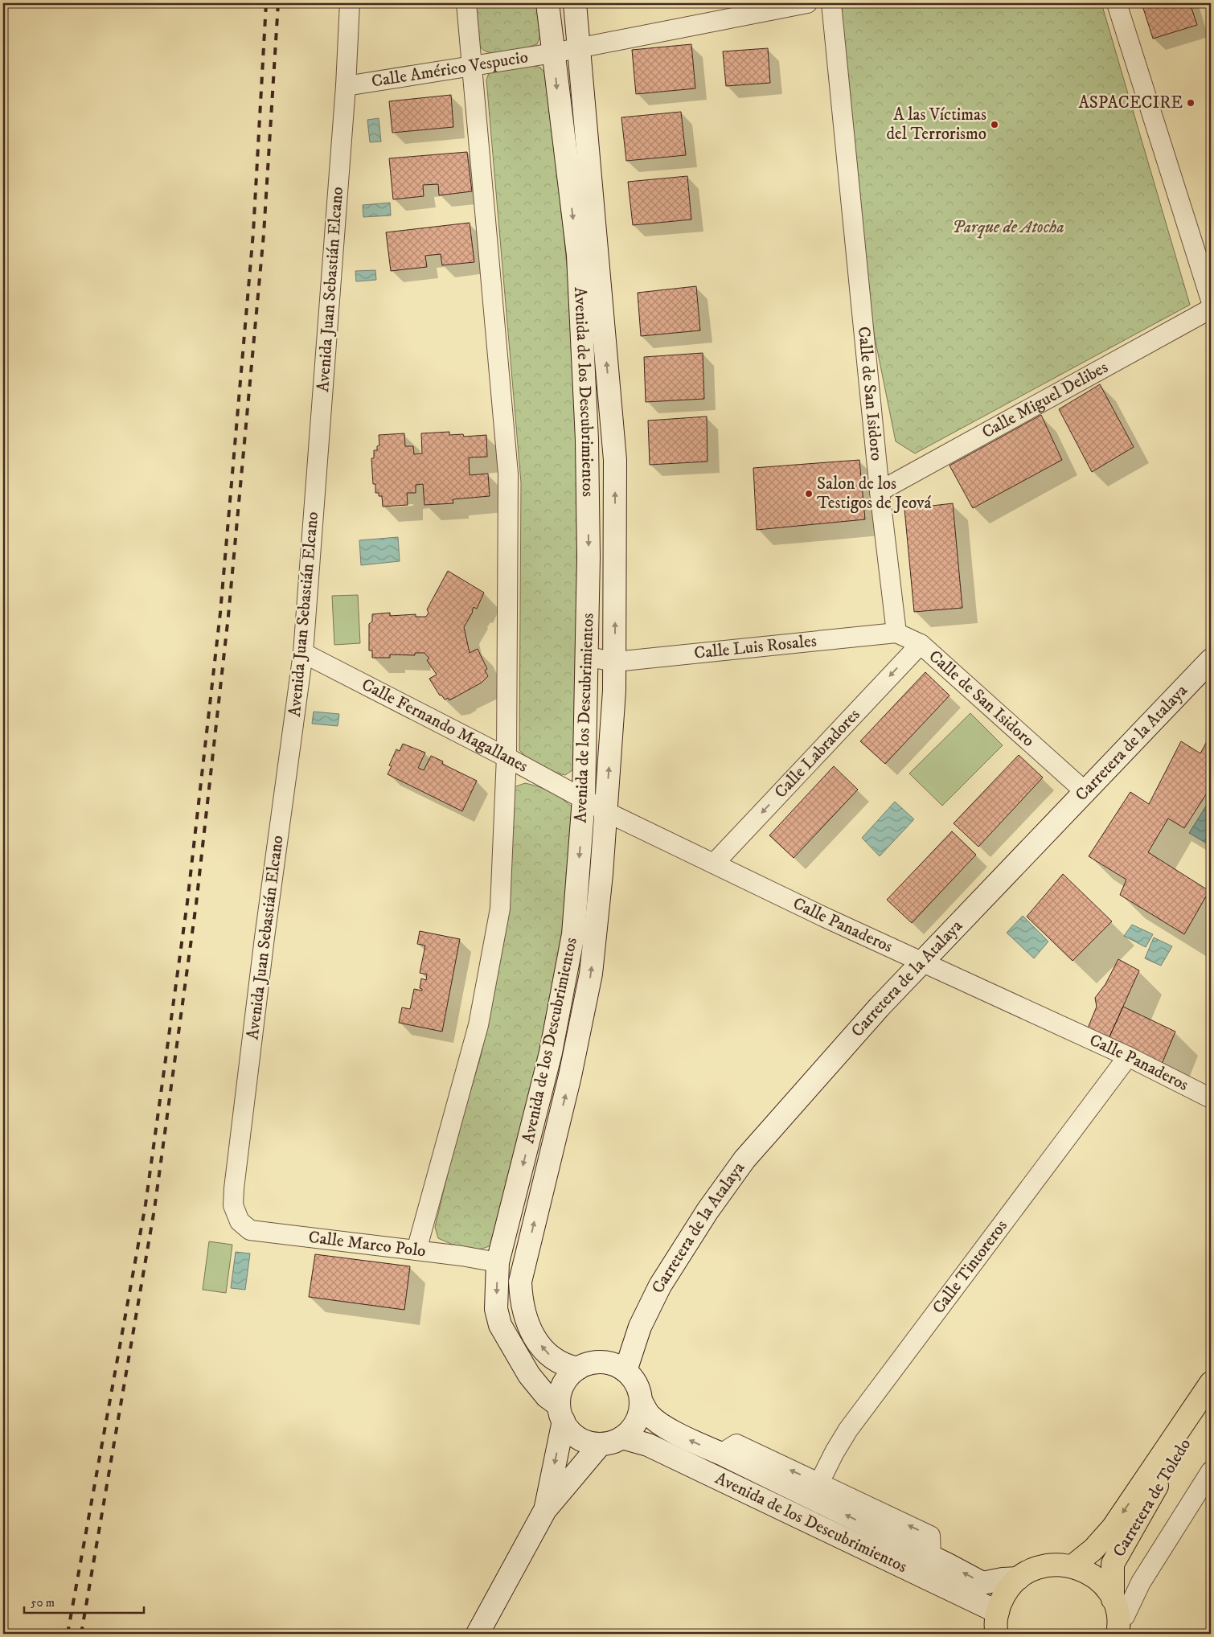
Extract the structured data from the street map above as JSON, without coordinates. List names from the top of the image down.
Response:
{
  "streets": {
    "highway": ["Carretera de Toledo"],
    "street": [
      "Calle Américo Vespucio",
      "Avenida Juan Sebastián Elcano",
      "Avenida de los Descubrimientos",
      "Calle de San Isidoro",
      "Calle Miguel Delibes",
      "Calle Luis Rosales",
      "Calle Fernando Magallanes",
      "Carretera de la Atalaya",
      "Calle Labradores",
      "Calle Panaderos",
      "Calle Marco Polo",
      "Calle Tintoreros"
    ]
  },
  "crossings": [
    ["Calle Américo Vespucio", "Avenida Juan Sebastián Elcano"],
    ["Calle Américo Vespucio", "Avenida de los Descubrimientos"],
    ["Avenida Juan Sebastián Elcano", "Calle Fernando Magallanes"],
    ["Avenida Juan Sebastián Elcano", "Calle Marco Polo"],
    ["Avenida de los Descubrimientos", "Calle Luis Rosales"],
    ["Avenida de los Descubrimientos", "Calle Fernando Magallanes"],
    ["Avenida de los Descubrimientos", "Carretera de la Atalaya"],
    ["Avenida de los Descubrimientos", "Calle Panaderos"],
    ["Avenida de los Descubrimientos", "Calle Marco Polo"],
    ["Avenida de los Descubrimientos", "Calle Tintoreros"],
    ["Calle de San Isidoro", "Calle Miguel Delibes"],
    ["Calle de San Isidoro", "Calle Luis Rosales"],
    ["Calle de San Isidoro", "Carretera de la Atalaya"],
    ["Calle de San Isidoro", "Calle Labradores"],
    ["Calle Fernando Magallanes", "Calle Panaderos"],
    ["Carretera de la Atalaya", "Calle Panaderos"],
    ["Calle Labradores", "Calle Panaderos"],
    ["Calle Panaderos", "Calle Tintoreros"]
  ],
  "one_way": ["Calle Labradores"],
  "parks": ["Parque de Atocha"],
  "places": ["ASPACECIRE", "A las Víctimas del Terrorismo", "Salon de los Testigos de Jeová"],
  "scale_bar": "50 m"
}
